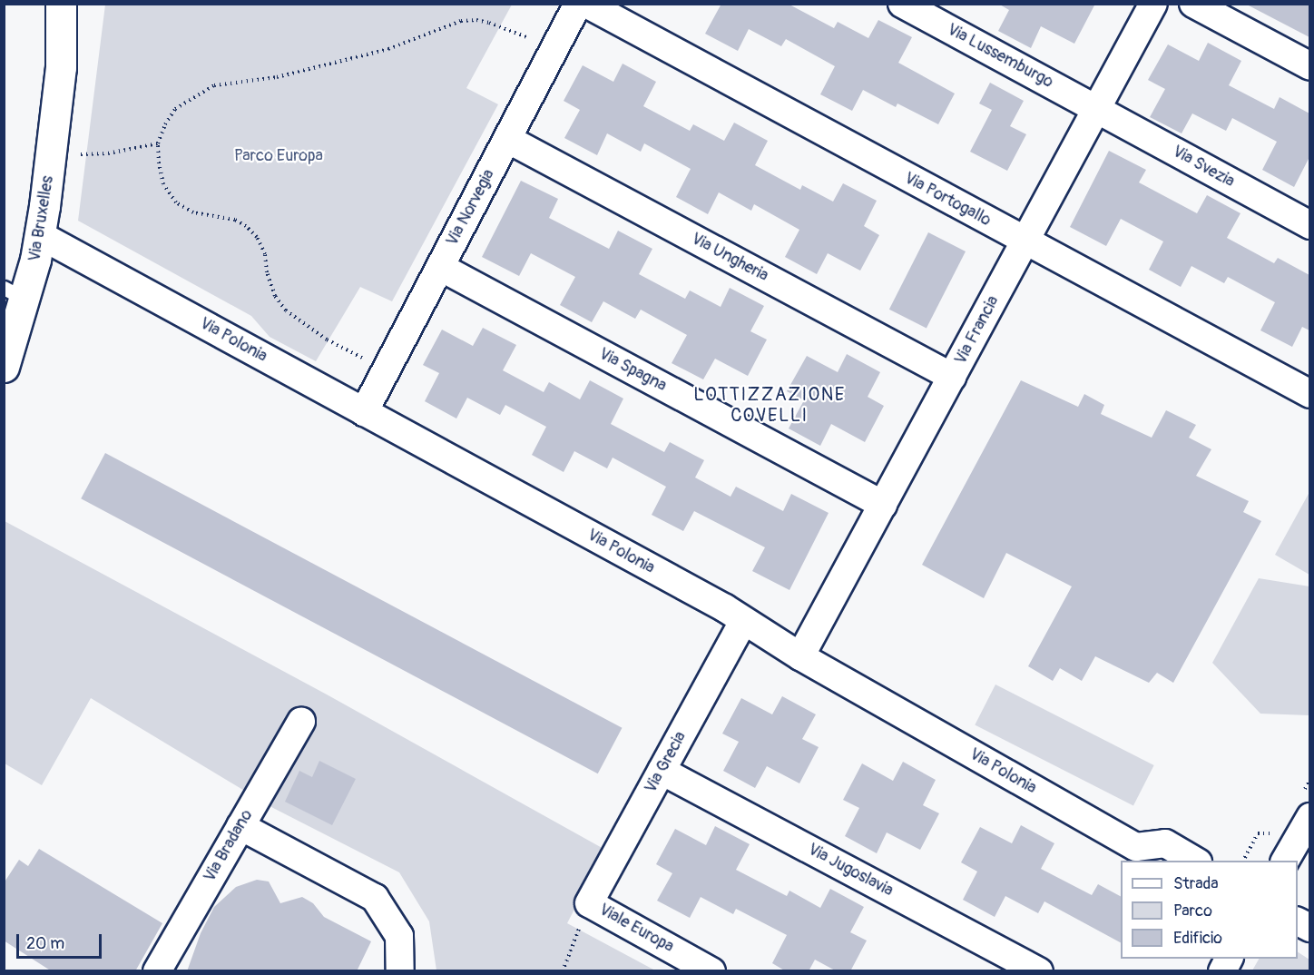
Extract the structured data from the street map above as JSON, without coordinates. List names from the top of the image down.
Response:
{
  "streets": {
    "street": [
      "Via Lussemburgo",
      "Via Svezia",
      "Via Portogallo",
      "Via Norvegia",
      "Via Bruxelles",
      "Via Ungheria",
      "Via Francia",
      "Via Polonia",
      "Via Spagna",
      "Via Grecia",
      "Via Bradano",
      "Via Jugoslavia",
      "Viale Europa"
    ]
  },
  "crossings": [
    ["Via Lussemburgo", "Via Svezia"],
    ["Via Lussemburgo", "Via Francia"],
    ["Via Svezia", "Via Francia"],
    ["Via Portogallo", "Via Francia"],
    ["Via Norvegia", "Via Ungheria"],
    ["Via Norvegia", "Via Polonia"],
    ["Via Norvegia", "Via Spagna"],
    ["Via Bruxelles", "Via Polonia"],
    ["Via Ungheria", "Via Francia"],
    ["Via Francia", "Via Polonia"],
    ["Via Francia", "Via Spagna"],
    ["Via Polonia", "Via Grecia"],
    ["Via Grecia", "Via Jugoslavia"],
    ["Via Grecia", "Viale Europa"]
  ],
  "districts": ["LOTTIZZAZIONE COVELLI"],
  "parks": ["Parco Europa"],
  "legend": ["Strada", "Parco", "Edificio"],
  "scale_bar": "20 m"
}
